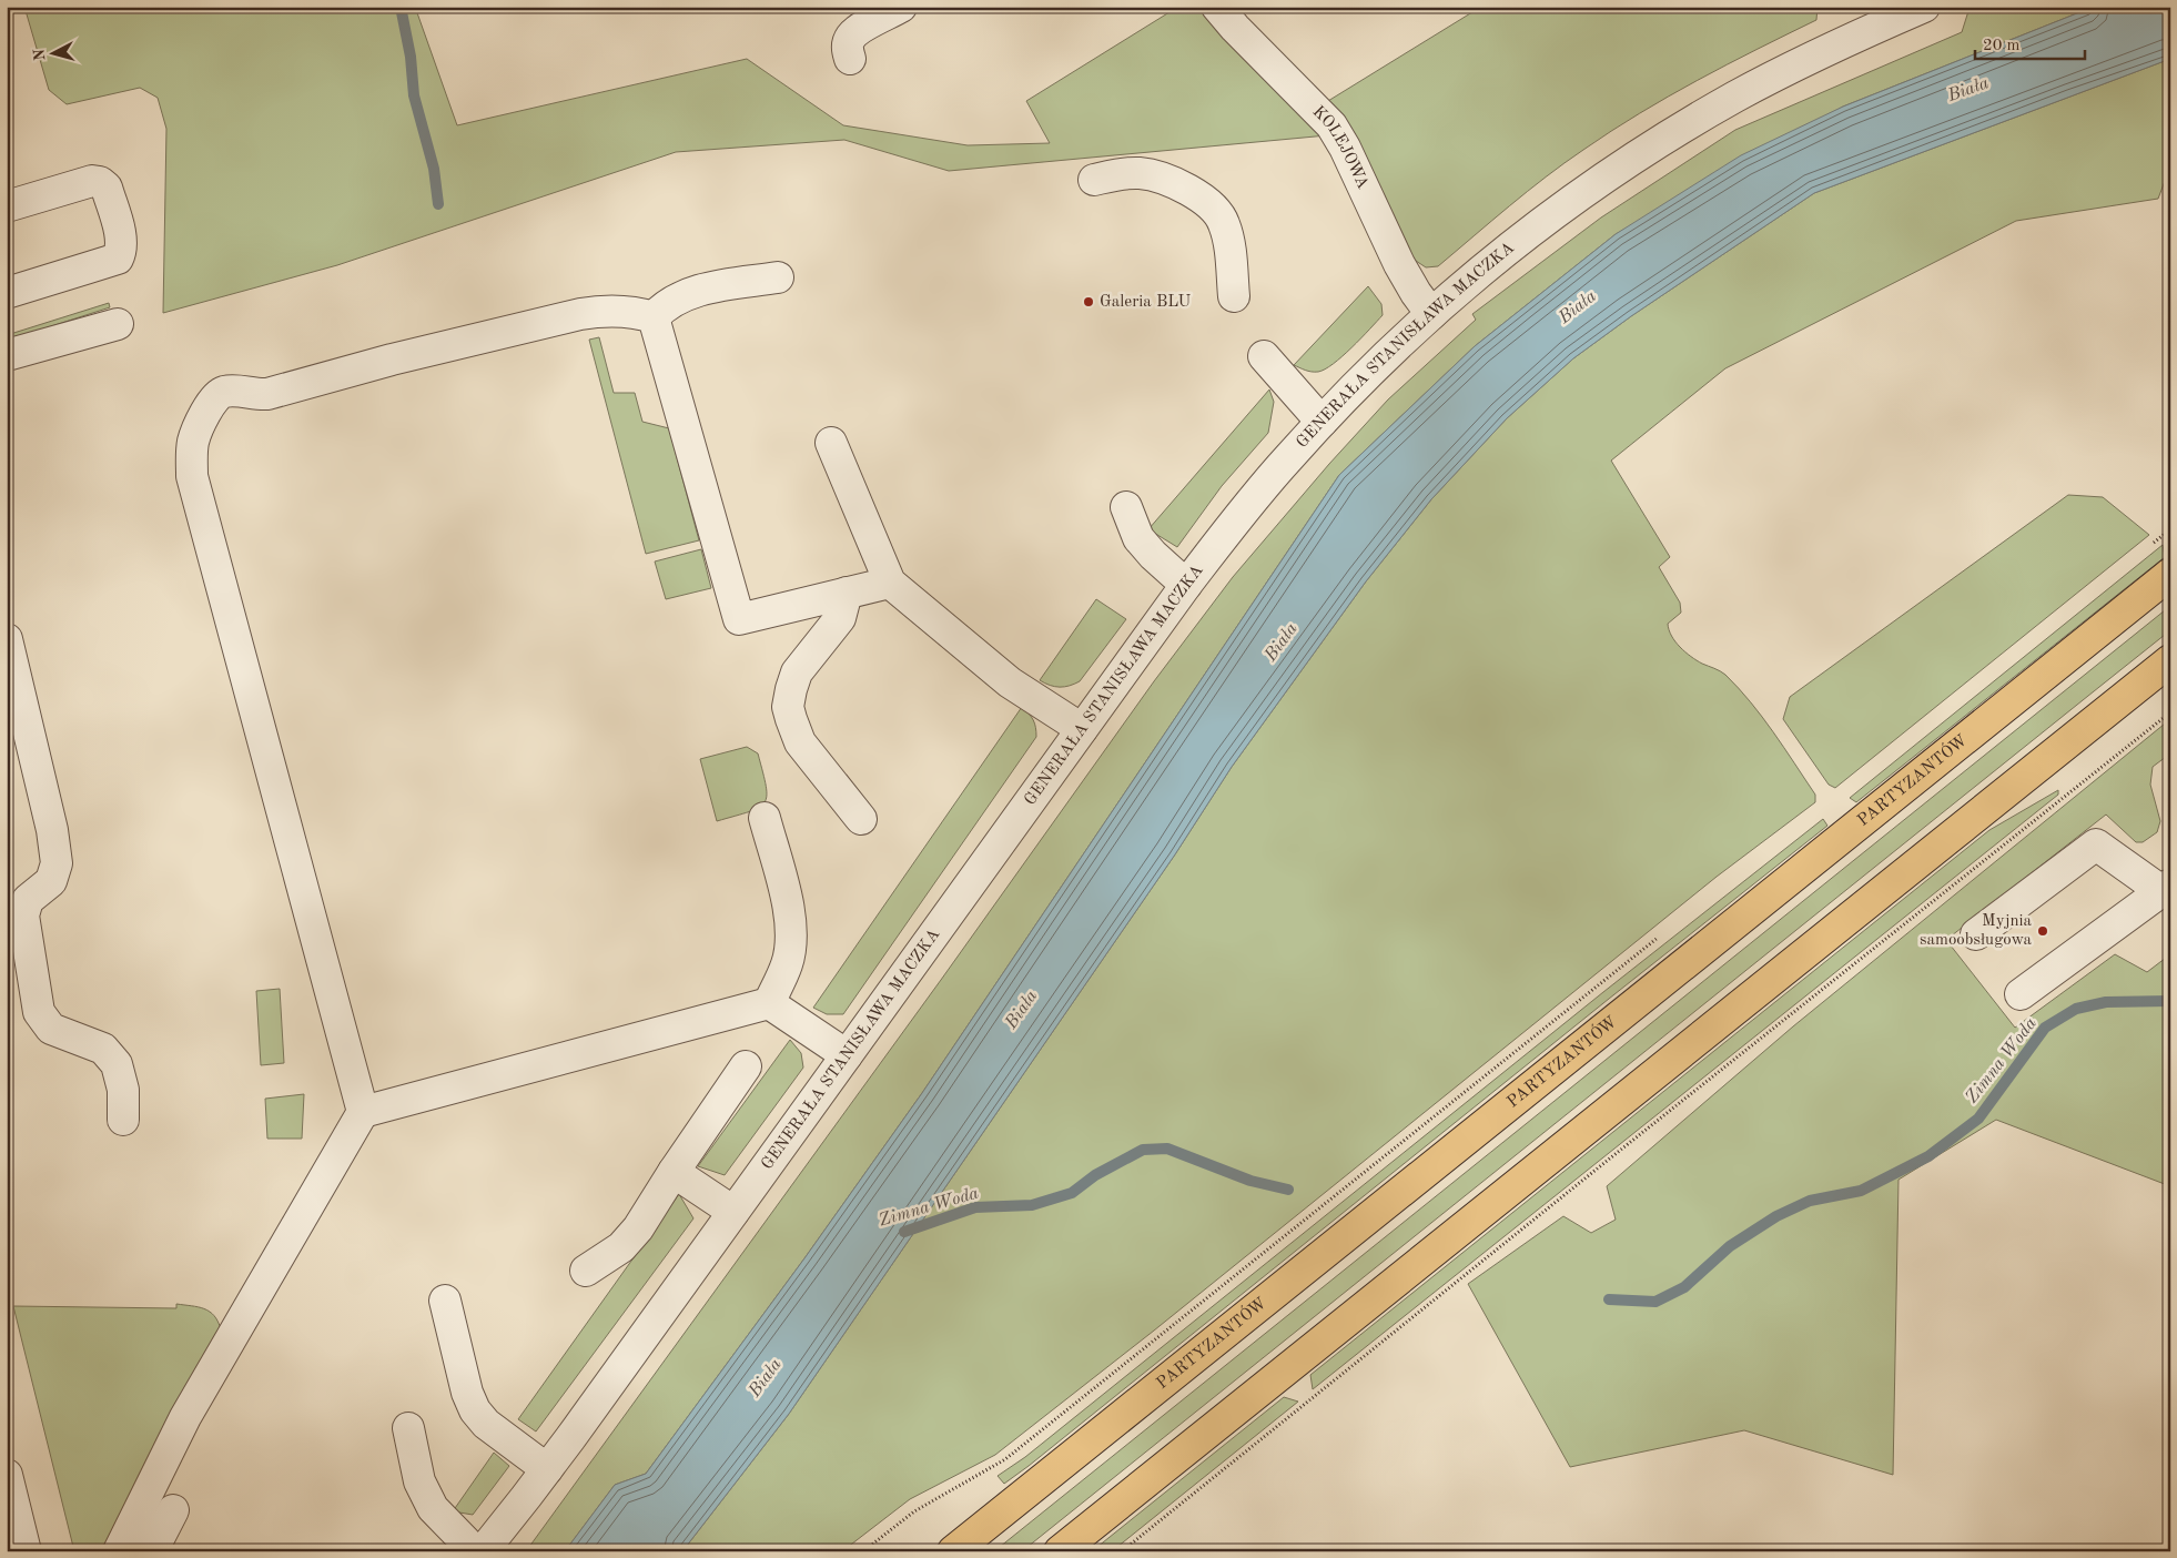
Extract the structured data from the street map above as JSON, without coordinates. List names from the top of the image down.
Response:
{
  "streets": {
    "main road": ["PARTYZANTÓW"],
    "street": ["KOLEJOWA", "GENERAŁA STANISŁAWA MACZKA"]
  },
  "crossings": [
    ["KOLEJOWA", "GENERAŁA STANISŁAWA MACZKA"]
  ],
  "water": ["Biała", "Zimna Woda"],
  "places": ["Galeria BLU", "Myjnia samoobsługowa"],
  "scale_bar": "20 m",
  "north": "left"
}
